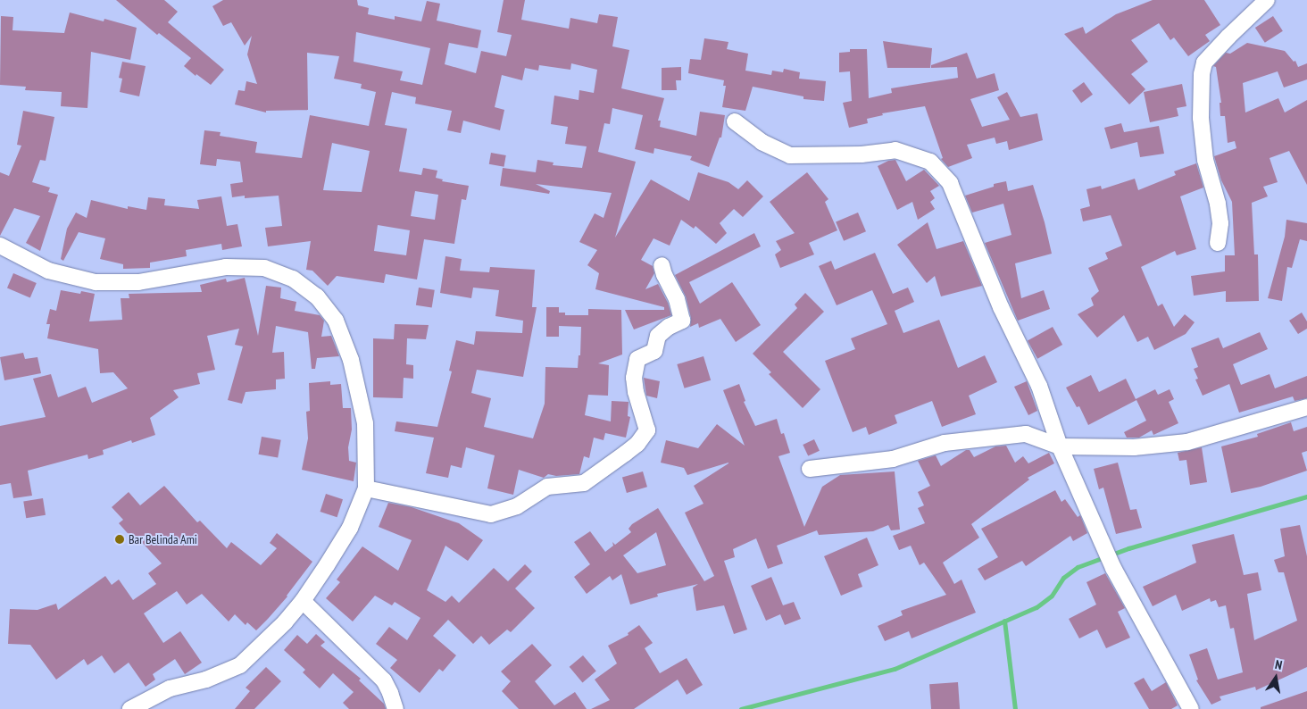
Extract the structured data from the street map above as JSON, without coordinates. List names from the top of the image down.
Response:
{
  "places": ["Bar Belinda Ami"],
  "north": "top"
}
